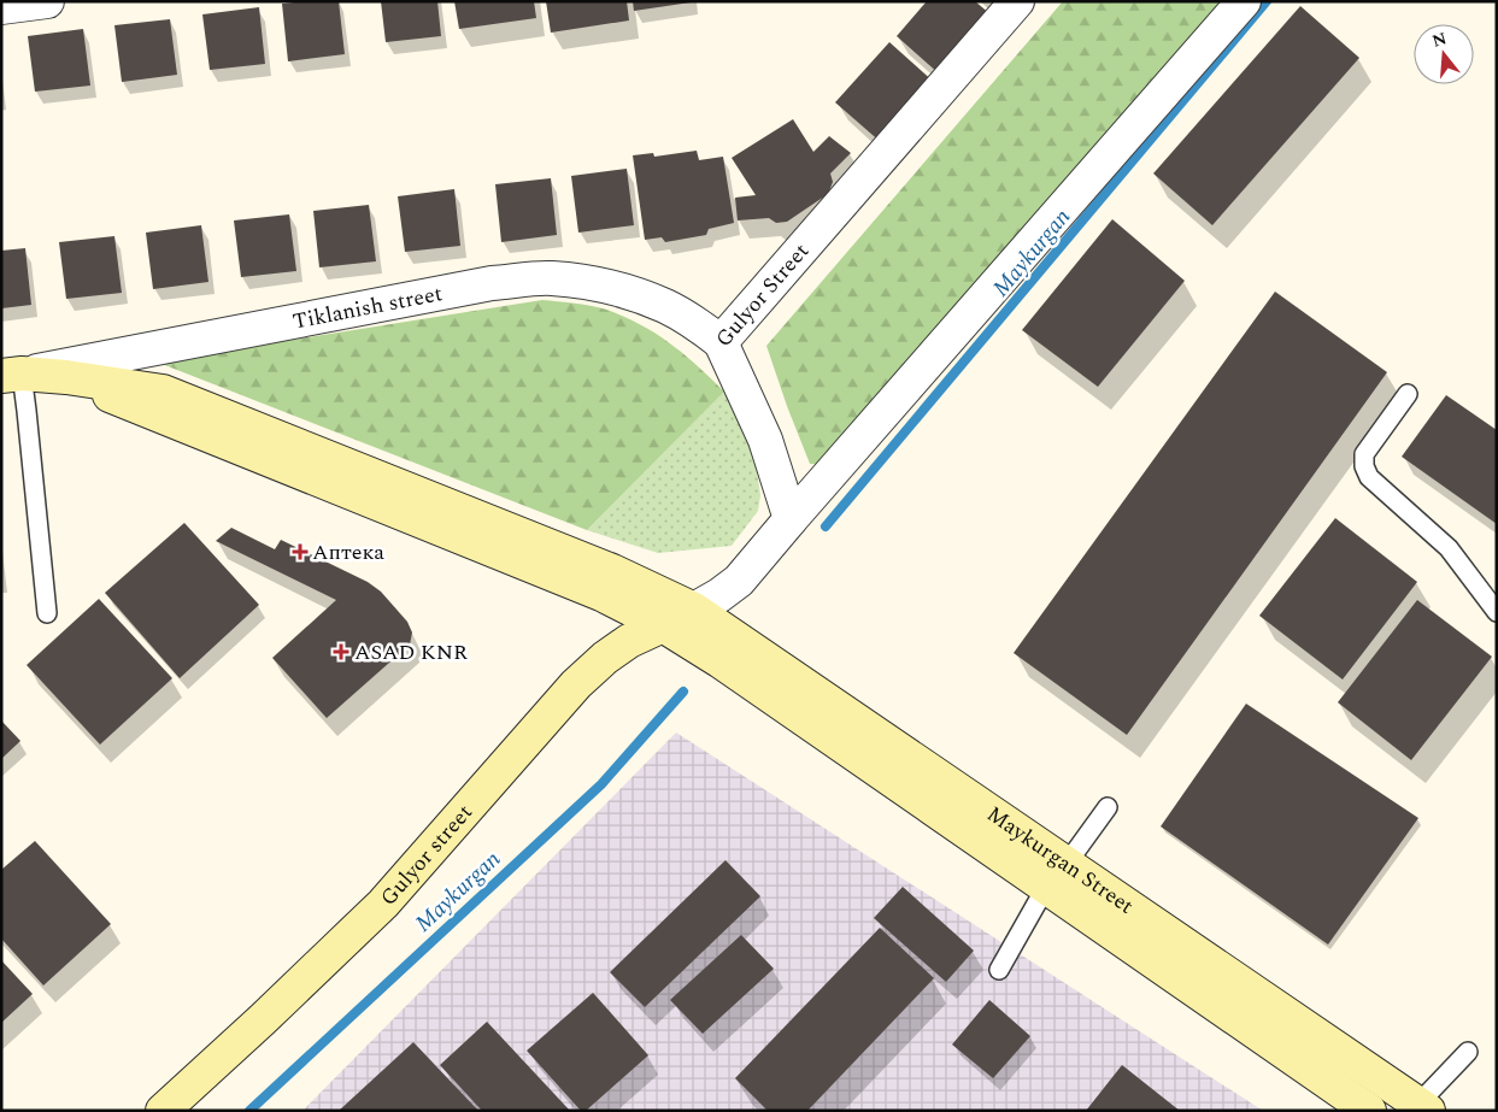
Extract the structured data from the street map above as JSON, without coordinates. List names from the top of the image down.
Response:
{
  "streets": {
    "street": [
      "Gulyor Street",
      "Tiklanish street",
      "Gulyor street",
      "Maykurgan Street"
    ]
  },
  "crossings": [
    ["Gulyor Street", "Tiklanish street"],
    ["Gulyor street", "Maykurgan Street"]
  ],
  "water": ["Maykurgan"],
  "places": {
    "health": ["Аптека", "ASAD KNR"]
  },
  "north": "top"
}
